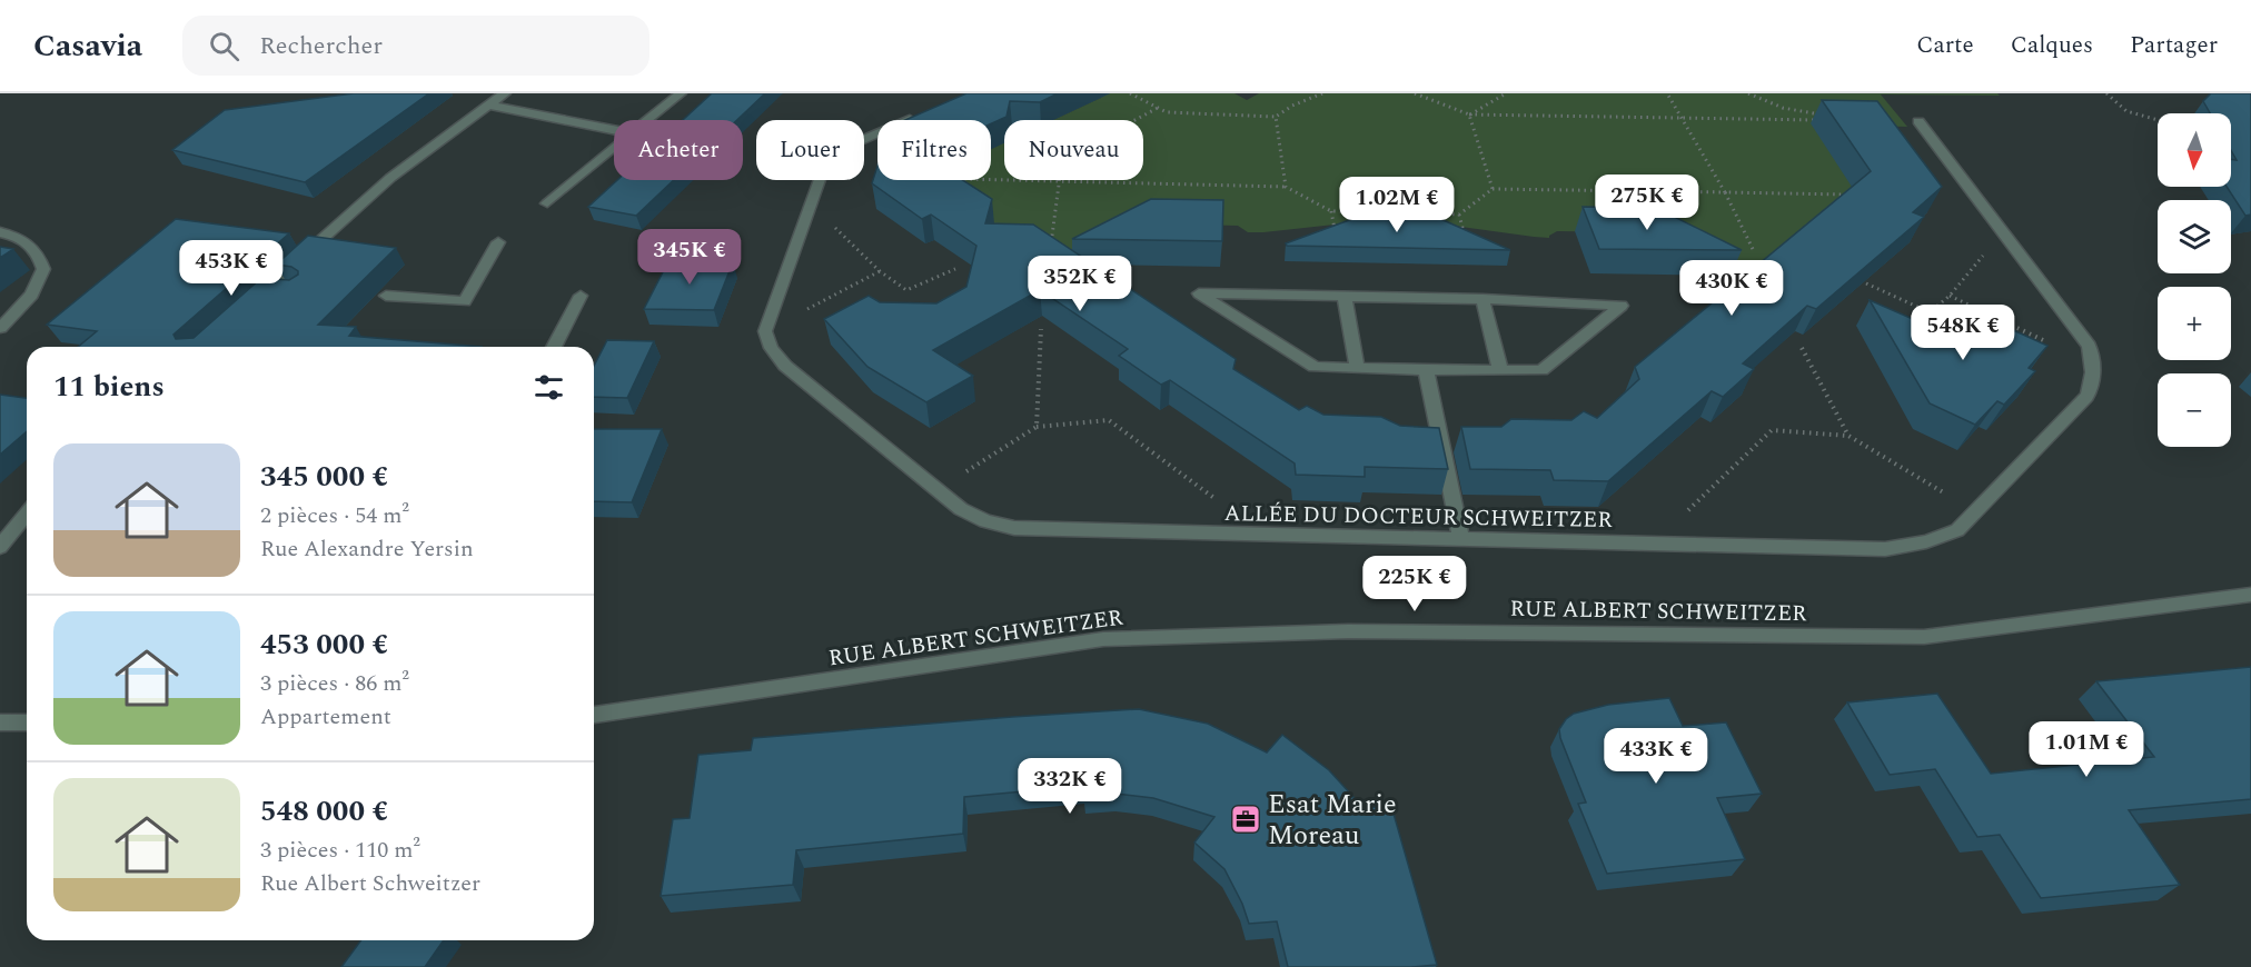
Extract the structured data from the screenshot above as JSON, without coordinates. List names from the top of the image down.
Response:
{
  "streets": {
    "street": ["ALLÉE DU DOCTEUR SCHWEITZER", "RUE ALBERT SCHWEITZER"]
  },
  "places": {
    "office": ["Esat Marie Moreau"]
  },
  "north": "bottom",
  "page": {
    "header": "Casavia",
    "search": "Rechercher",
    "nav": ["Carte", "Calques", "Partager"],
    "map_buttons": ["+", "−"],
    "chip": [
      "Acheter",
      "Louer",
      "Filtres",
      "Nouveau"
    ],
    "price": [
      "275K €",
      "1.02M €",
      "345K €",
      "453K €",
      "352K €",
      "430K €",
      "548K €",
      "225K €",
      "1.01M €",
      "433K €",
      "332K €"
    ],
    "heading": "11 biens",
    "list": [
      {
        "name": "345 000 €",
        "note": "2 pièces · 54 m² · Rue Alexandre Yersin"
      },
      {
        "name": "453 000 €",
        "note": "3 pièces · 86 m² · Appartement"
      },
      {
        "name": "548 000 €",
        "note": "3 pièces · 110 m² · Rue Albert Schweitzer"
      }
    ]
  }
}
